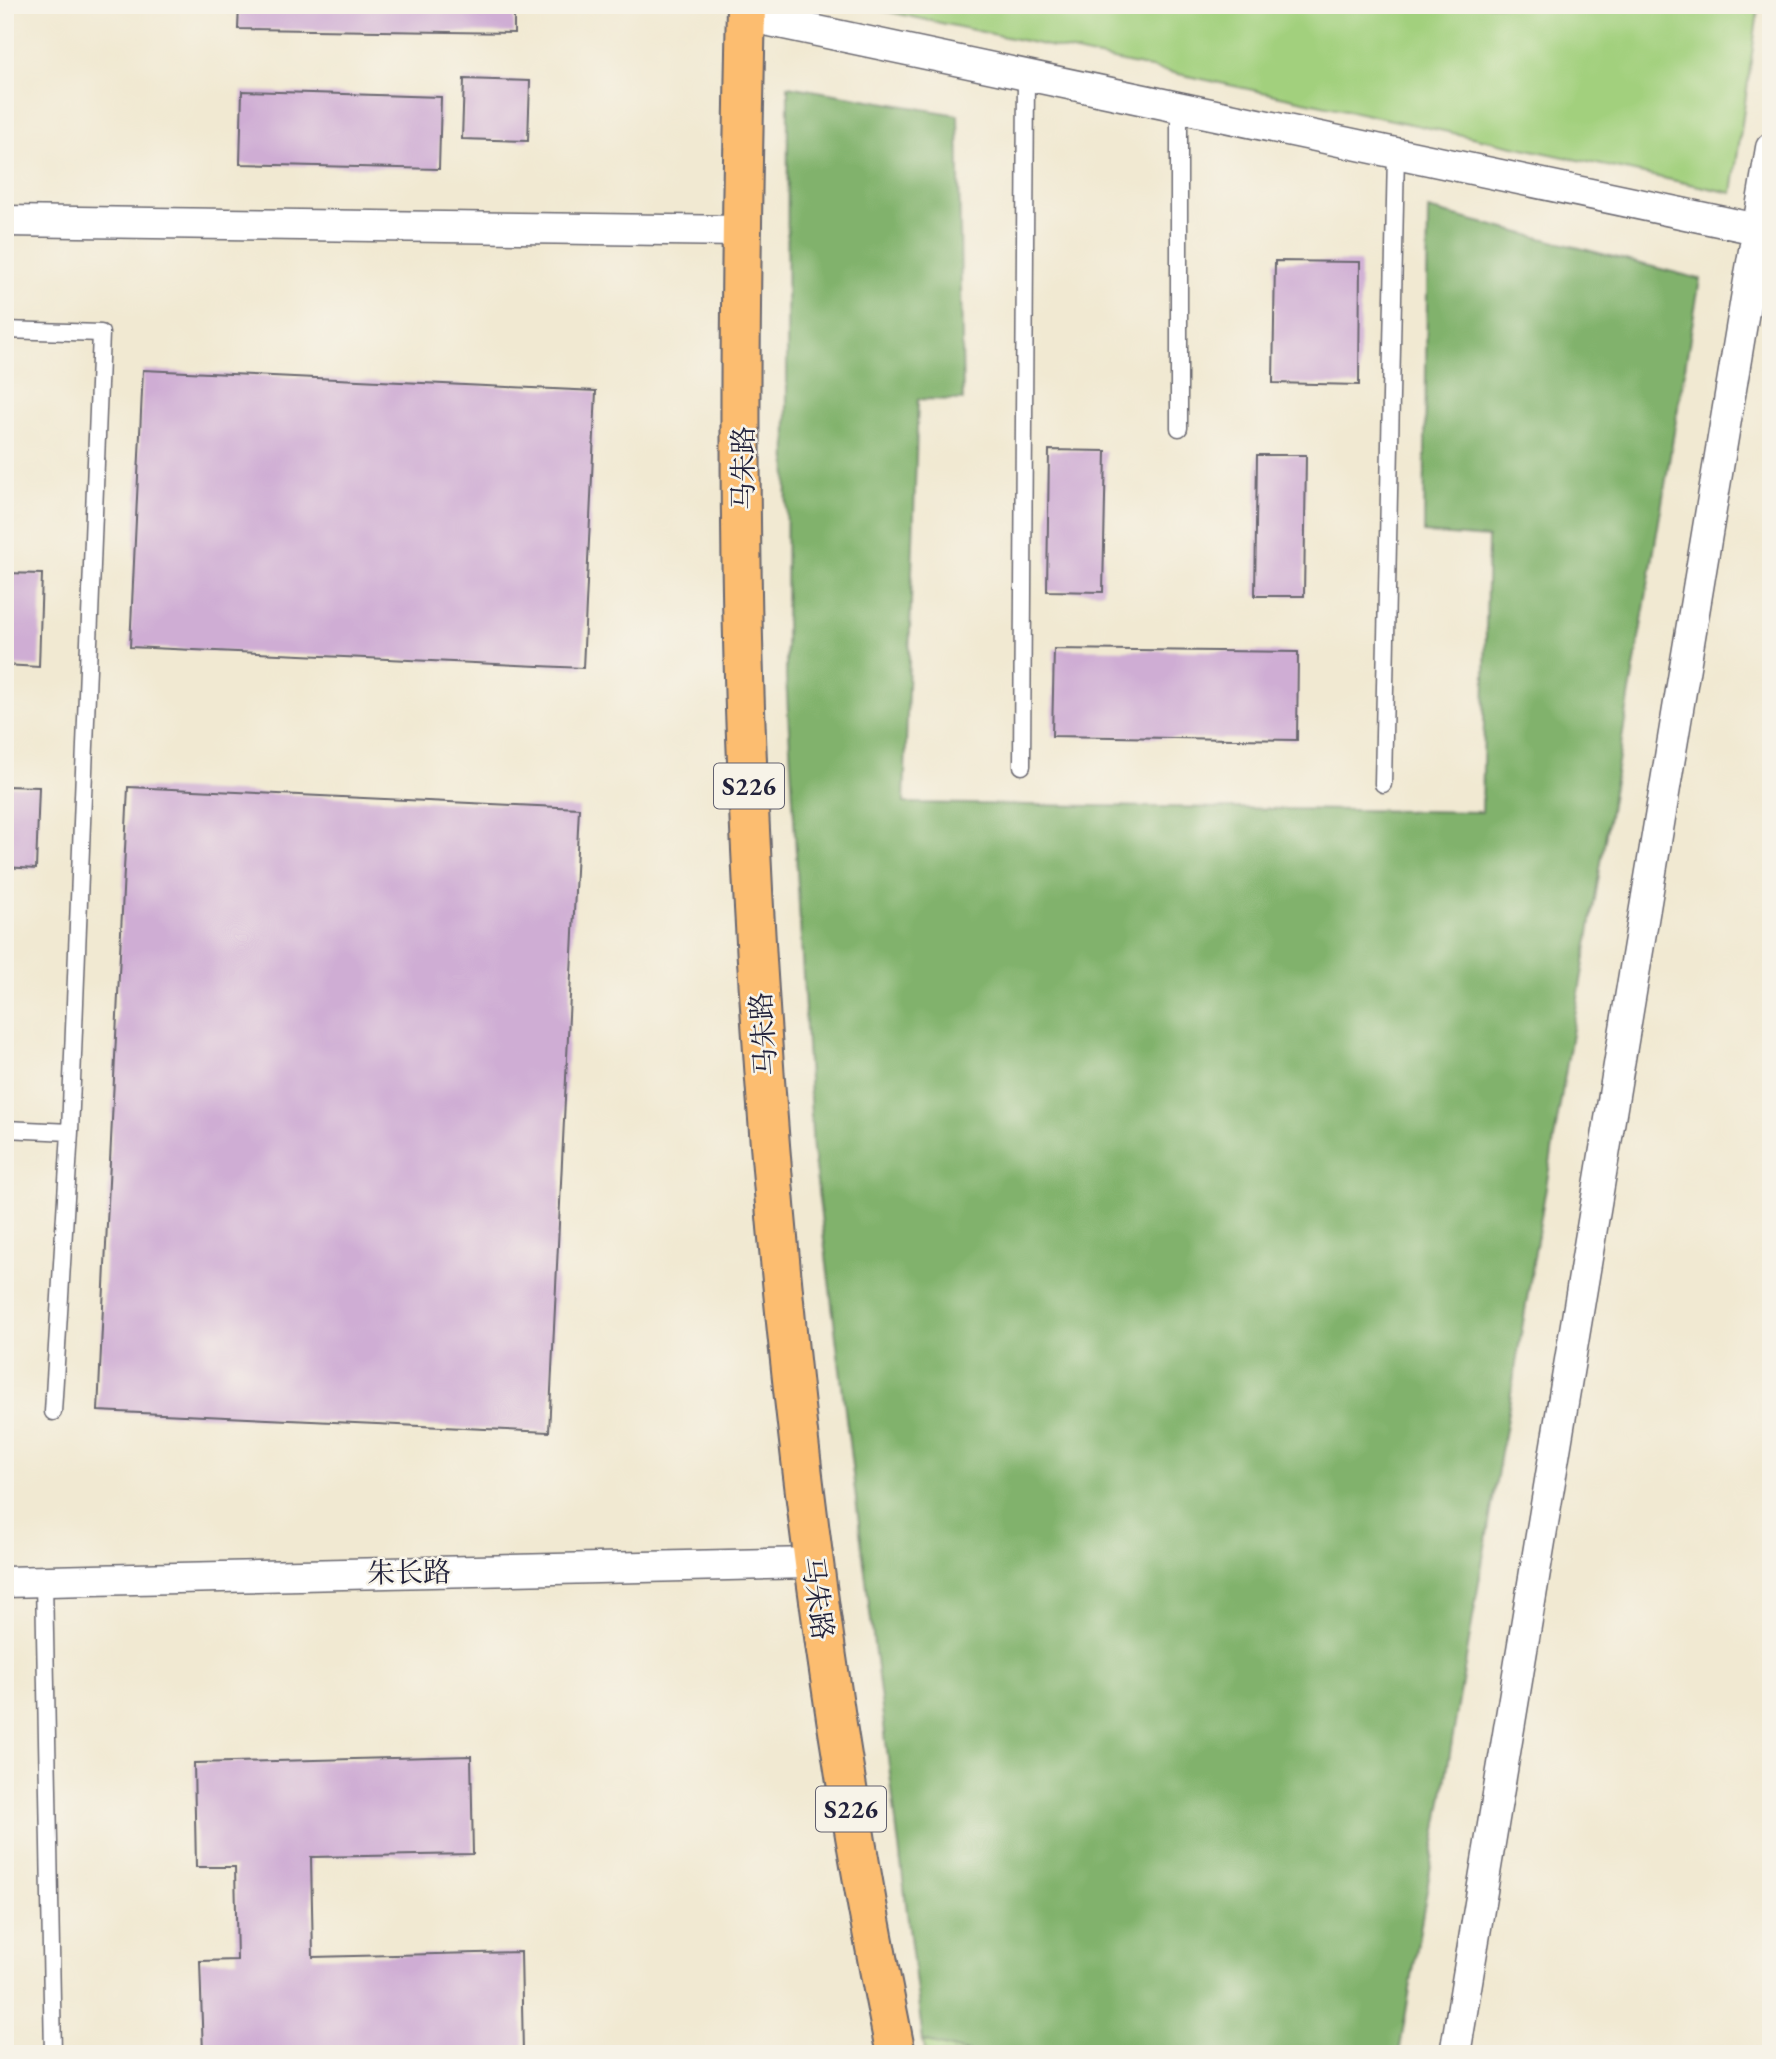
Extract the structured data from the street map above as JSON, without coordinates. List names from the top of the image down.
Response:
{
  "streets": {
    "main road": ["马朱路", "S226"],
    "street": ["朱长路"]
  },
  "crossings": [
    ["马朱路", "朱长路"]
  ]
}
